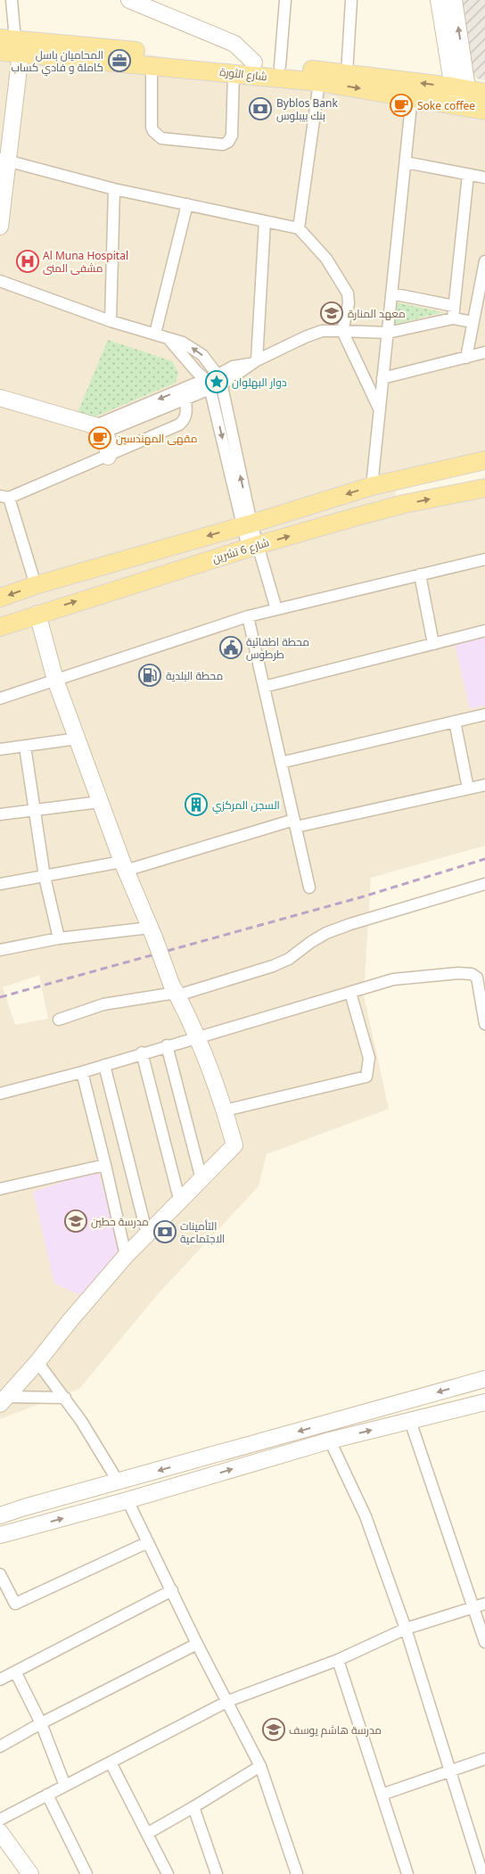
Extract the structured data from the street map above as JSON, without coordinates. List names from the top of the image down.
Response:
{
  "streets": {
    "main road": ["شارع الثورة", "شارع 6 تشرين"]
  },
  "places": {
    "office": ["المحاميان باسل كاملة و فادي كساب"],
    "cafe": ["Soke coffee", "مقهى المهندسين"],
    "bank": ["Byblos Bank بنك بيبلوس", "التأمينات الاجتماعية"],
    "hospital": ["Al Muna Hospital مشفى المنى"],
    "school or university": ["معهد المنارة", "مدرسة حطين", "مدرسة هاشم يوسف"],
    "place": ["دوار البهلوان"],
    "public building": ["محطة اطفائية طرطوس"],
    "fuel station": ["محطة البلدية"],
    "building": ["السجن المركزي"]
  }
}
